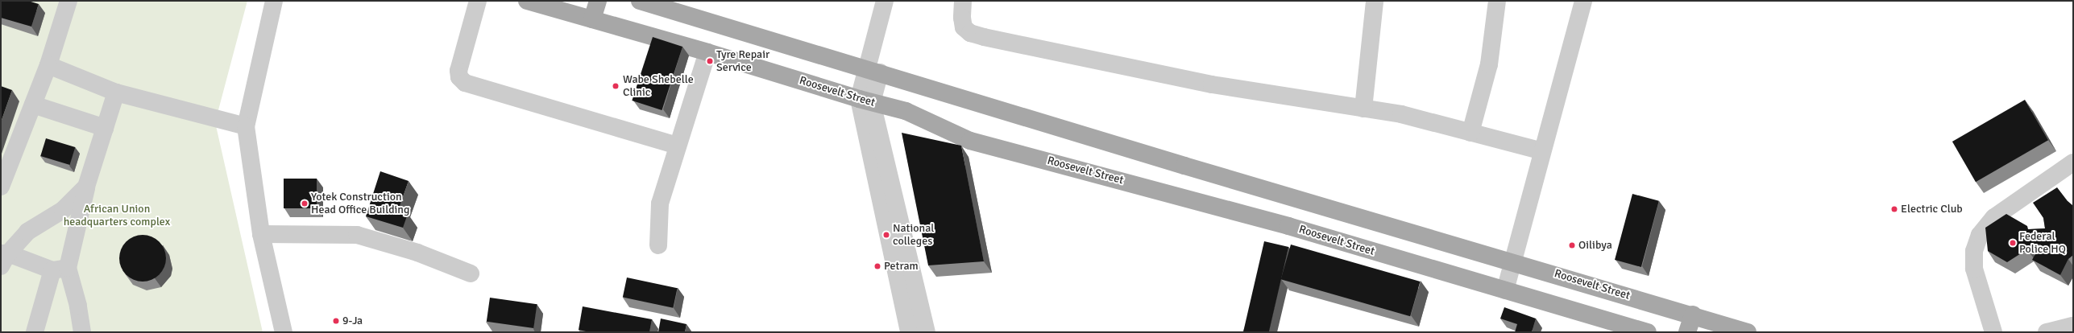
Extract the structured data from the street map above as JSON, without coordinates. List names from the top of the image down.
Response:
{
  "streets": {
    "main road": ["Roosevelt Street"]
  },
  "parks": ["African Union headquarters complex"],
  "places": [
    "Tyre Repair Service",
    "Wabe Shebelle Clinic",
    "Yotek Construction Head Office Building",
    "Electric Club",
    "National colleges",
    "Federal Police HQ",
    "Oilibya",
    "Petram",
    "9-Ja"
  ]
}
